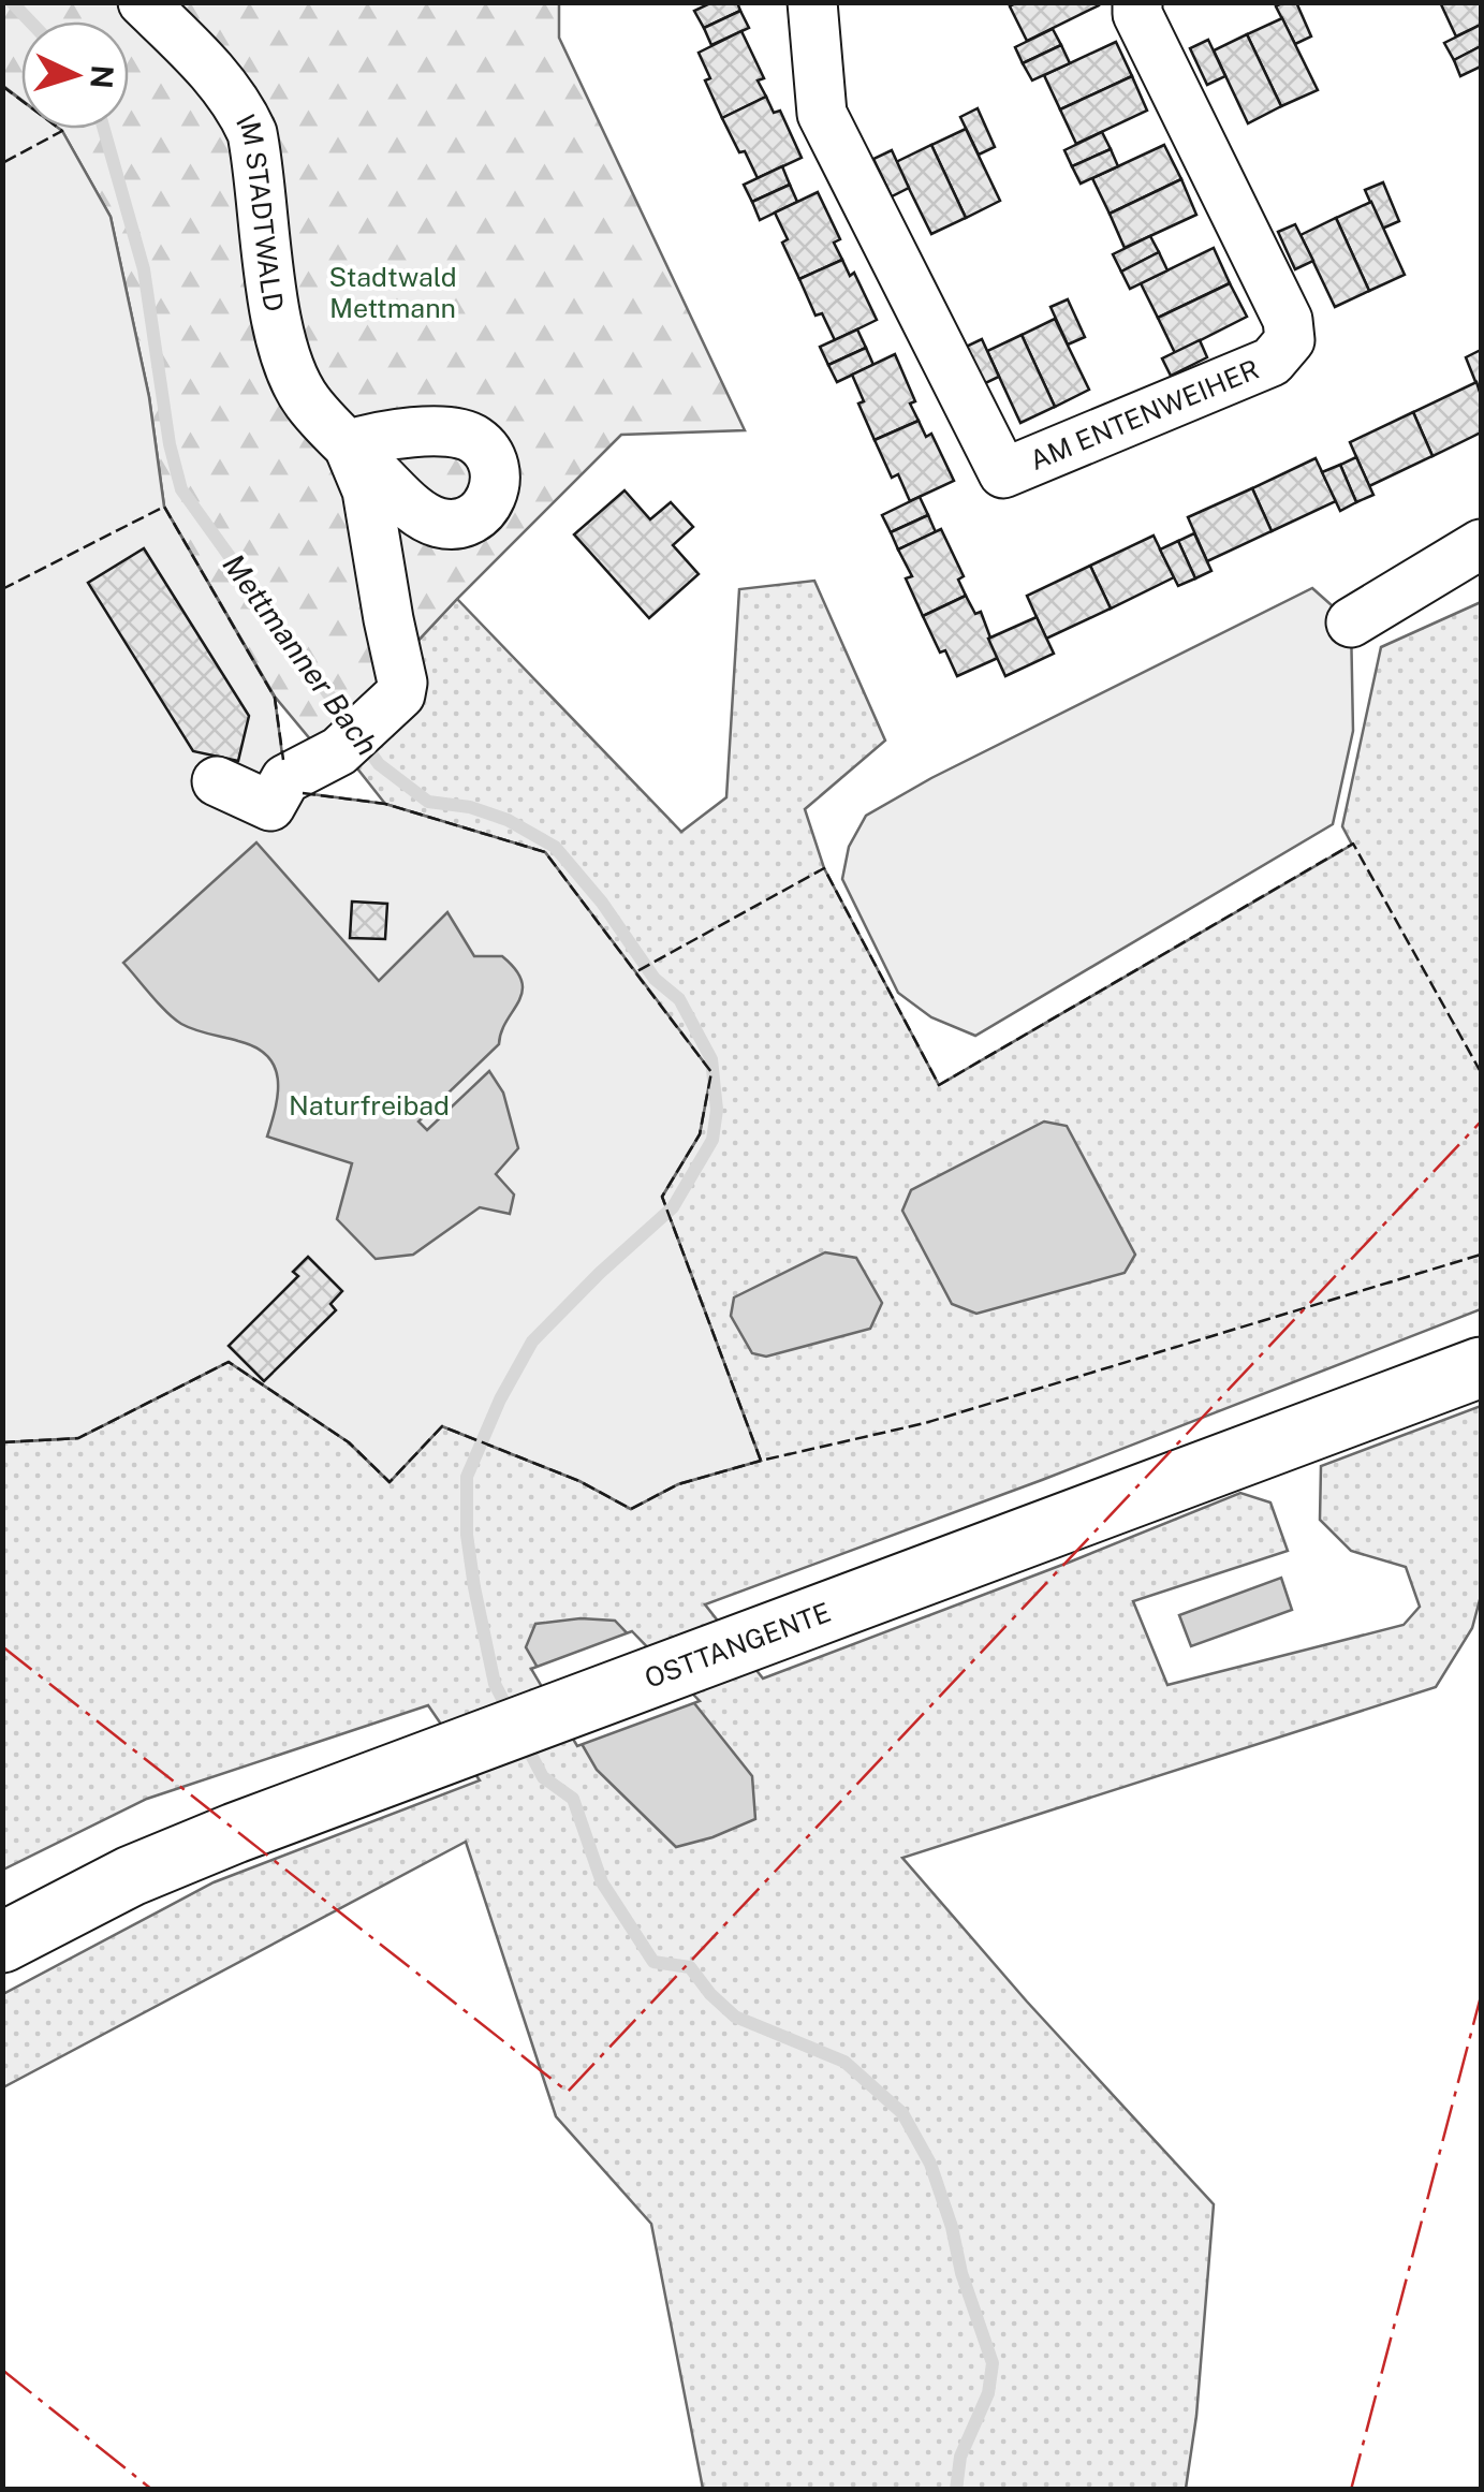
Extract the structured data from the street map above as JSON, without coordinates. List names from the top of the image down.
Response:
{
  "streets": {
    "main road": ["OSTTANGENTE"],
    "street": ["IM STADTWALD", "AM ENTENWEIHER"]
  },
  "water": ["Mettmanner Bach"],
  "parks": ["Stadtwald Mettmann", "Naturfreibad"],
  "north": "right"
}
